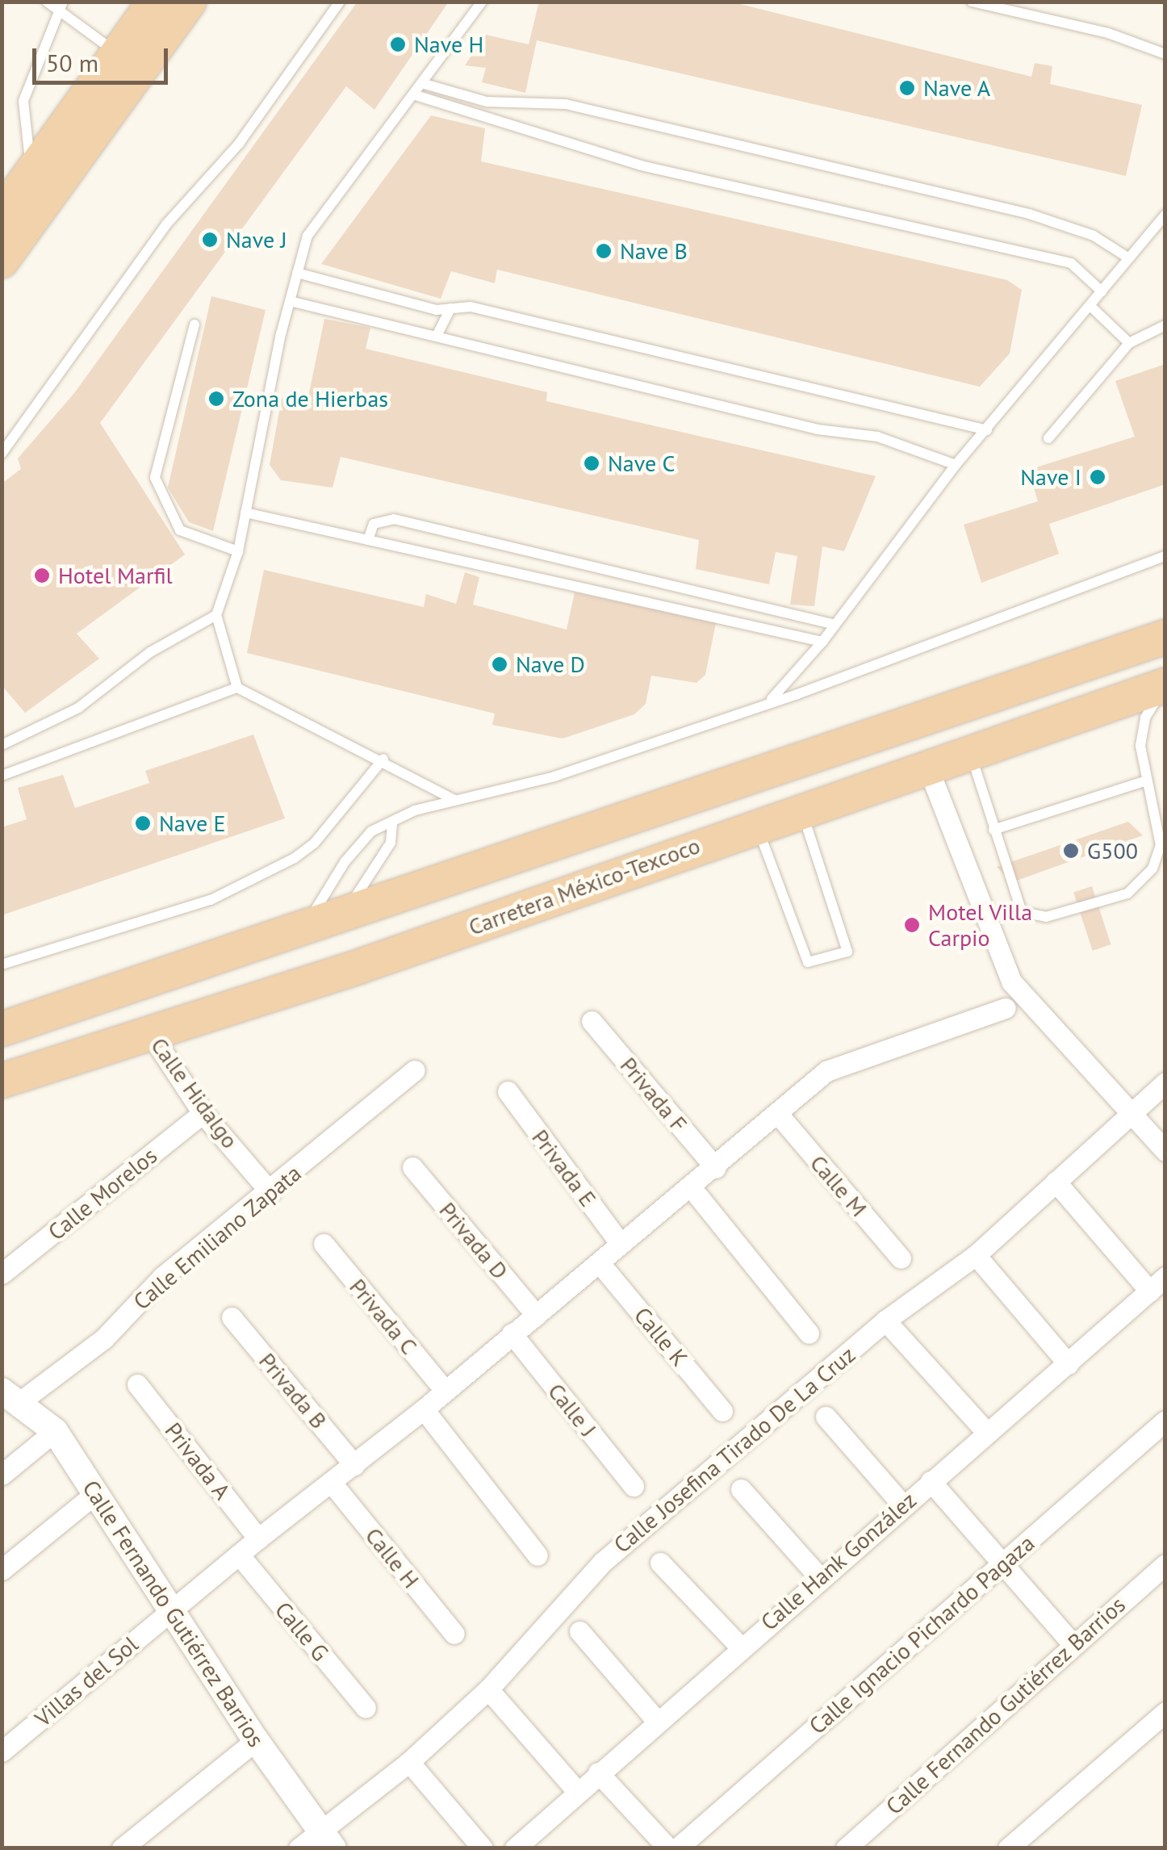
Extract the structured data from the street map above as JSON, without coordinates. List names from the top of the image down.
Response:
{
  "streets": {
    "highway": ["Carretera México-Texcoco"],
    "street": [
      "Calle Hidalgo",
      "Privada F",
      "Privada E",
      "Calle M",
      "Calle Morelos",
      "Calle Emiliano Zapata",
      "Privada D",
      "Privada C",
      "Calle K",
      "Privada B",
      "Calle J",
      "Calle Josefina Tirado De La Cruz",
      "Privada A",
      "Calle H",
      "Calle Hank González",
      "Calle Fernando Gutiérrez Barrios",
      "Calle G",
      "Calle Ignacio Pichardo Pagaza",
      "Villas del Sol"
    ]
  },
  "crossings": [
    ["Carretera México-Texcoco", "Calle Hidalgo"],
    ["Calle Hidalgo", "Calle Morelos"],
    ["Calle Hidalgo", "Calle Emiliano Zapata"],
    ["Privada F", "Villas del Sol"],
    ["Privada E", "Villas del Sol"],
    ["Calle M", "Villas del Sol"],
    ["Calle Emiliano Zapata", "Calle Fernando Gutiérrez Barrios"],
    ["Privada D", "Villas del Sol"],
    ["Privada C", "Villas del Sol"],
    ["Calle K", "Villas del Sol"],
    ["Privada B", "Villas del Sol"],
    ["Calle J", "Villas del Sol"],
    ["Calle Josefina Tirado De La Cruz", "Calle Fernando Gutiérrez Barrios"],
    ["Privada A", "Villas del Sol"],
    ["Calle H", "Villas del Sol"],
    ["Calle Fernando Gutiérrez Barrios", "Villas del Sol"],
    ["Calle G", "Villas del Sol"]
  ],
  "places": [
    "Nave H",
    "Nave A",
    "Nave J",
    "Nave B",
    "Zona de Hierbas",
    "Nave C",
    "Nave I",
    "Hotel Marfil",
    "Nave D",
    "Nave E",
    "G500",
    "Motel Villa Carpio"
  ],
  "scale_bar": "50 m"
}
